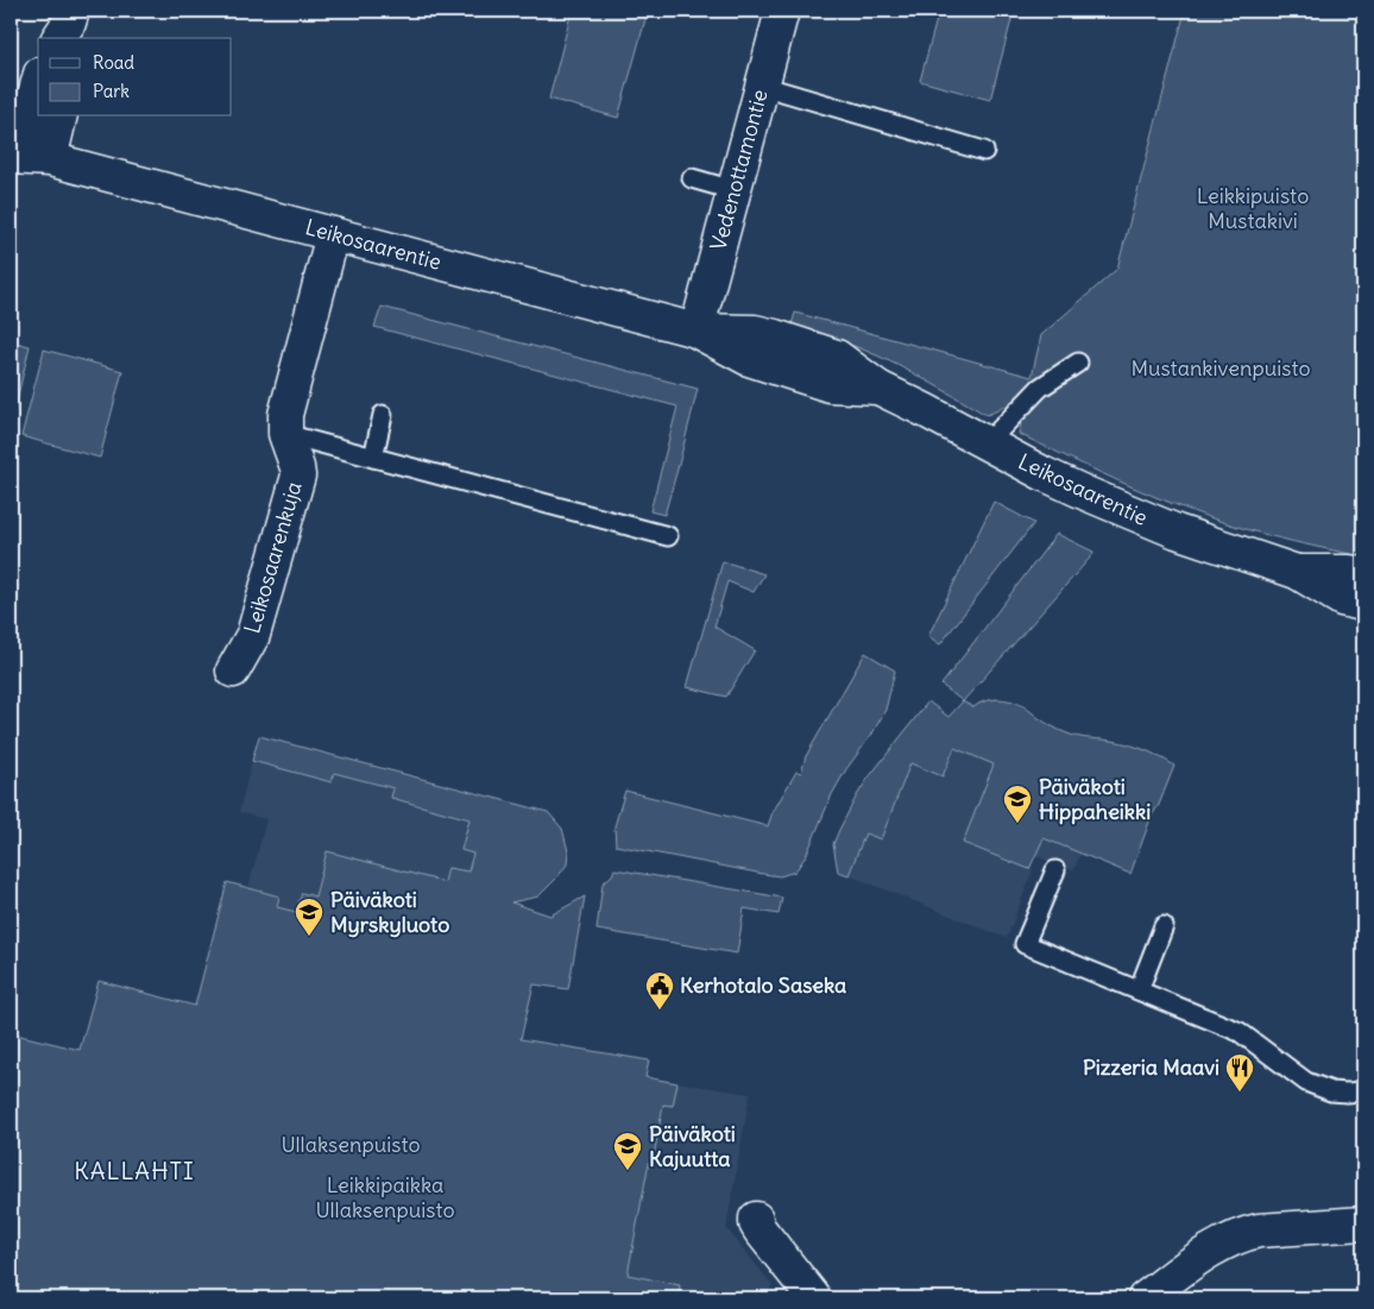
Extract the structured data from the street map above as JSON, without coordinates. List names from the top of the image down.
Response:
{
  "streets": {
    "street": ["Vedenottamontie", "Leikosaarentie", "Leikosaarenkuja"]
  },
  "crossings": [
    ["Vedenottamontie", "Leikosaarentie"],
    ["Leikosaarentie", "Leikosaarenkuja"]
  ],
  "districts": ["KALLAHTI"],
  "parks": [
    "Leikkipuisto Mustakivi",
    "Mustankivenpuisto",
    "Ullaksenpuisto",
    "Leikkipaikka Ullaksenpuisto"
  ],
  "places": {
    "school or university": ["Päiväkoti Hippaheikki", "Päiväkoti Myrskyluoto", "Päiväkoti Kajuutta"],
    "public building": ["Kerhotalo Saseka"],
    "restaurant": ["Pizzeria Maavi"]
  },
  "legend": ["Road", "Park"]
}
